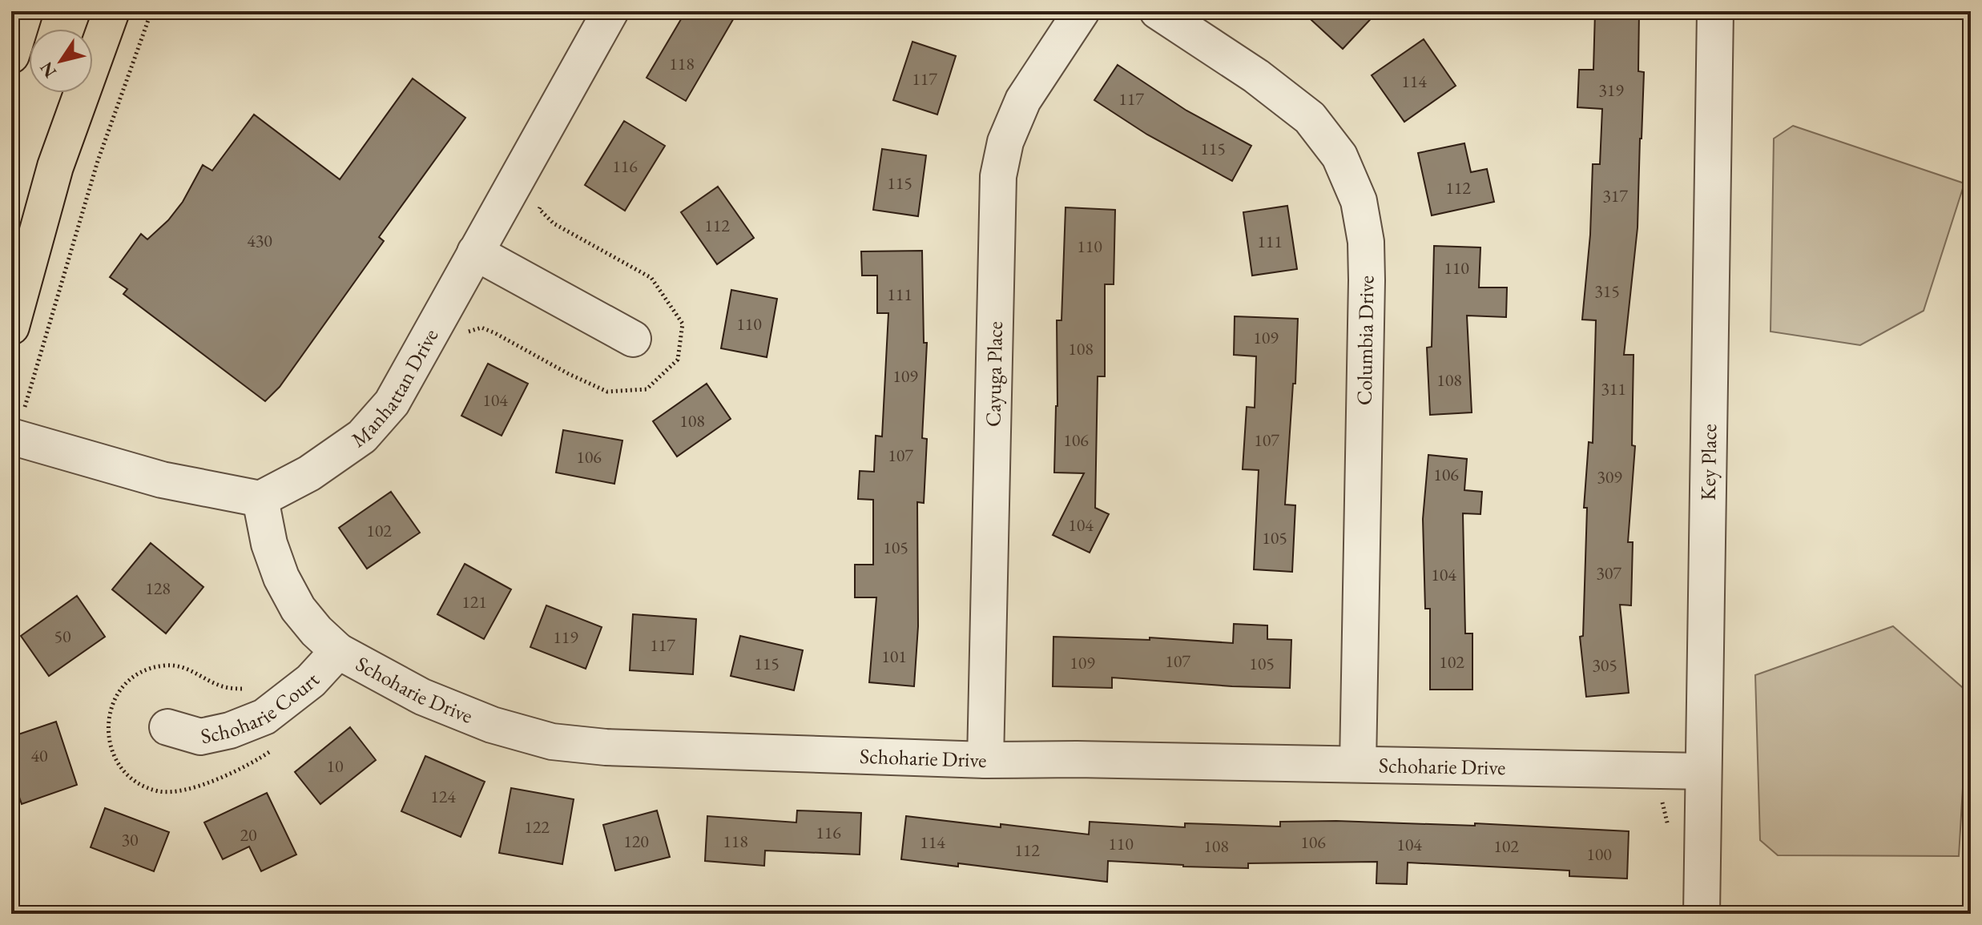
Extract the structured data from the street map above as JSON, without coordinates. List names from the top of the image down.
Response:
{
  "streets": {
    "street": [
      "Columbia Drive",
      "Cayuga Place",
      "Manhattan Drive",
      "Key Place",
      "Schoharie Drive",
      "Schoharie Court"
    ]
  },
  "crossings": [
    ["Columbia Drive", "Schoharie Drive"],
    ["Cayuga Place", "Schoharie Drive"],
    ["Manhattan Drive", "Schoharie Drive"],
    ["Key Place", "Schoharie Drive"],
    ["Schoharie Drive", "Schoharie Court"]
  ],
  "house_numbers": [
    "118",
    "117",
    "114",
    "319",
    "117",
    "115",
    "116",
    "115",
    "112",
    "317",
    "112",
    "430",
    "111",
    "110",
    "110",
    "315",
    "111",
    "110",
    "109",
    "108",
    "109",
    "108",
    "311",
    "104",
    "108",
    "106",
    "107",
    "107",
    "106",
    "106",
    "309",
    "104",
    "102",
    "105",
    "105",
    "307",
    "104",
    "128",
    "121",
    "50",
    "119",
    "117",
    "101",
    "107",
    "102",
    "109",
    "115",
    "105",
    "305",
    "40",
    "10",
    "124",
    "122",
    "116",
    "20",
    "30",
    "120",
    "118",
    "114",
    "106",
    "110",
    "104",
    "108",
    "102",
    "112",
    "100"
  ],
  "north": "bottom left"
}
